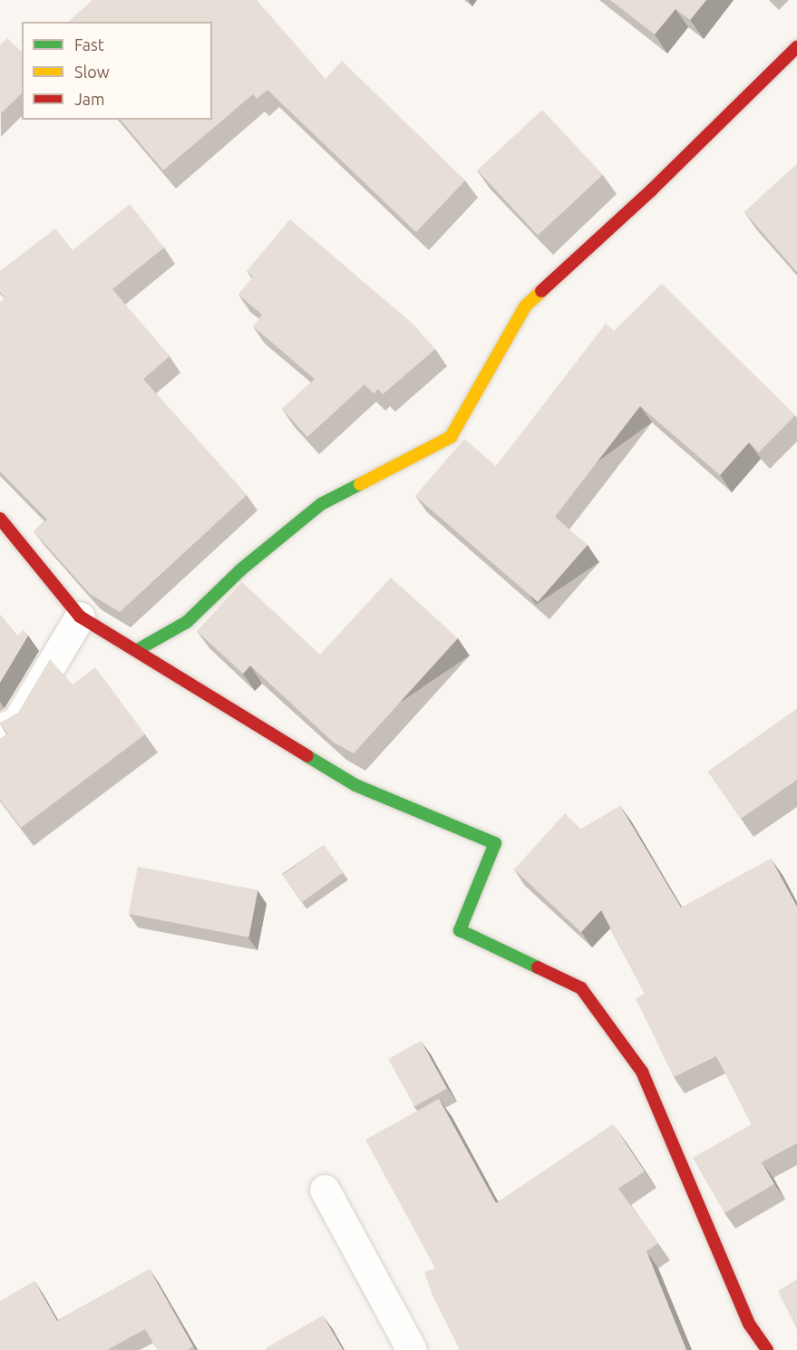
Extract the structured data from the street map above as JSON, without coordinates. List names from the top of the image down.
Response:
{
  "legend": ["Fast", "Slow", "Jam"]
}
